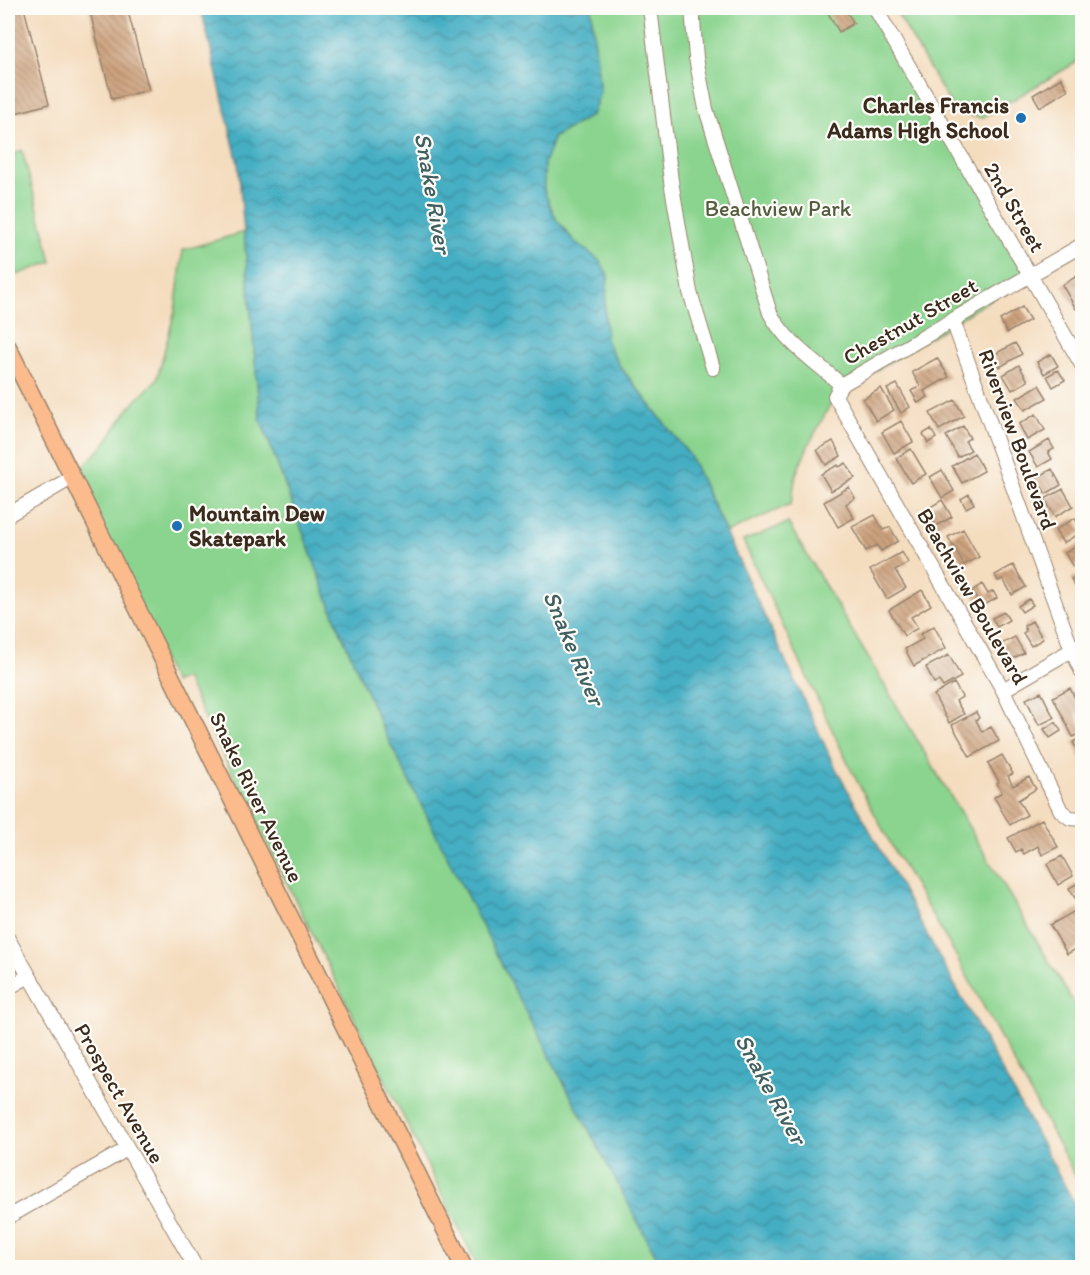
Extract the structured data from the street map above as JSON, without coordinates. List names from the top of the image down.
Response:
{
  "streets": {
    "main road": ["Snake River Avenue"],
    "street": [
      "2nd Street",
      "Chestnut Street",
      "Riverview Boulevard",
      "Beachview Boulevard",
      "Prospect Avenue"
    ]
  },
  "crossings": [
    ["2nd Street", "Chestnut Street"],
    ["Chestnut Street", "Riverview Boulevard"],
    ["Chestnut Street", "Beachview Boulevard"]
  ],
  "water": ["Snake River"],
  "parks": ["Beachview Park"],
  "places": ["Charles Francis Adams High School", "Mountain Dew Skatepark"]
}
